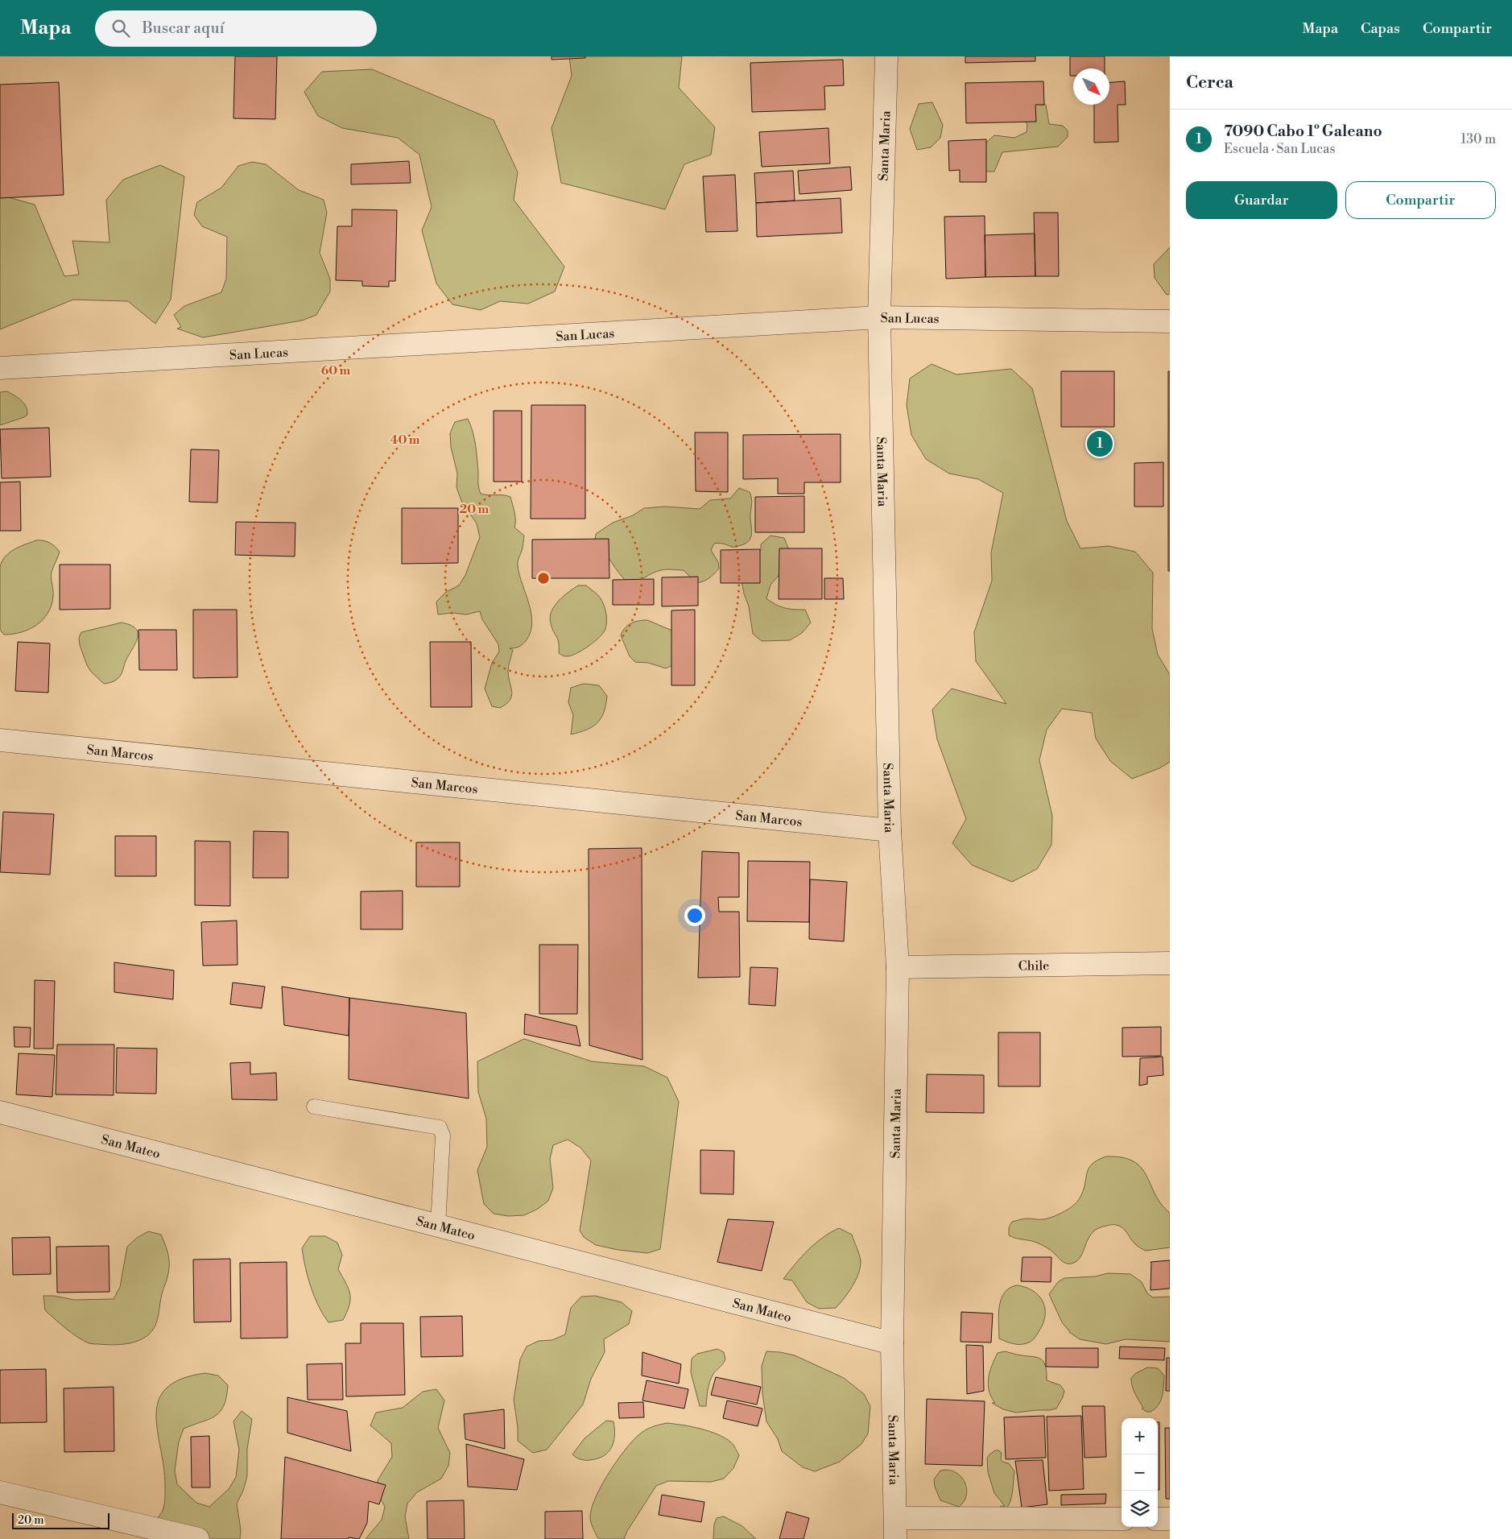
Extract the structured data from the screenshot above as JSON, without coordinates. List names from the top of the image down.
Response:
{
  "streets": {
    "street": [
      "Santa Maria",
      "San Lucas",
      "San Marcos",
      "Chile",
      "San Mateo"
    ]
  },
  "crossings": [
    ["Santa Maria", "San Lucas"],
    ["Santa Maria", "San Marcos"],
    ["Santa Maria", "Chile"],
    ["Santa Maria", "San Mateo"]
  ],
  "scale_bar": "20 m",
  "north": "bottom right",
  "page": {
    "header": "Mapa",
    "search": "Buscar aquí",
    "nav": ["Mapa", "Capas", "Compartir"],
    "heading": "Cerca",
    "list": [
      {
        "mark": "1",
        "name": "7090 Cabo 1º Galeano",
        "note": "Escuela · San Lucas",
        "value": "130 m"
      }
    ],
    "buttons": ["Guardar", "Compartir"],
    "pins": "1",
    "map_buttons": ["+", "−"],
    "scale": "20 m"
  },
  "rings": ["60 m", "40 m", "20 m"]
}
